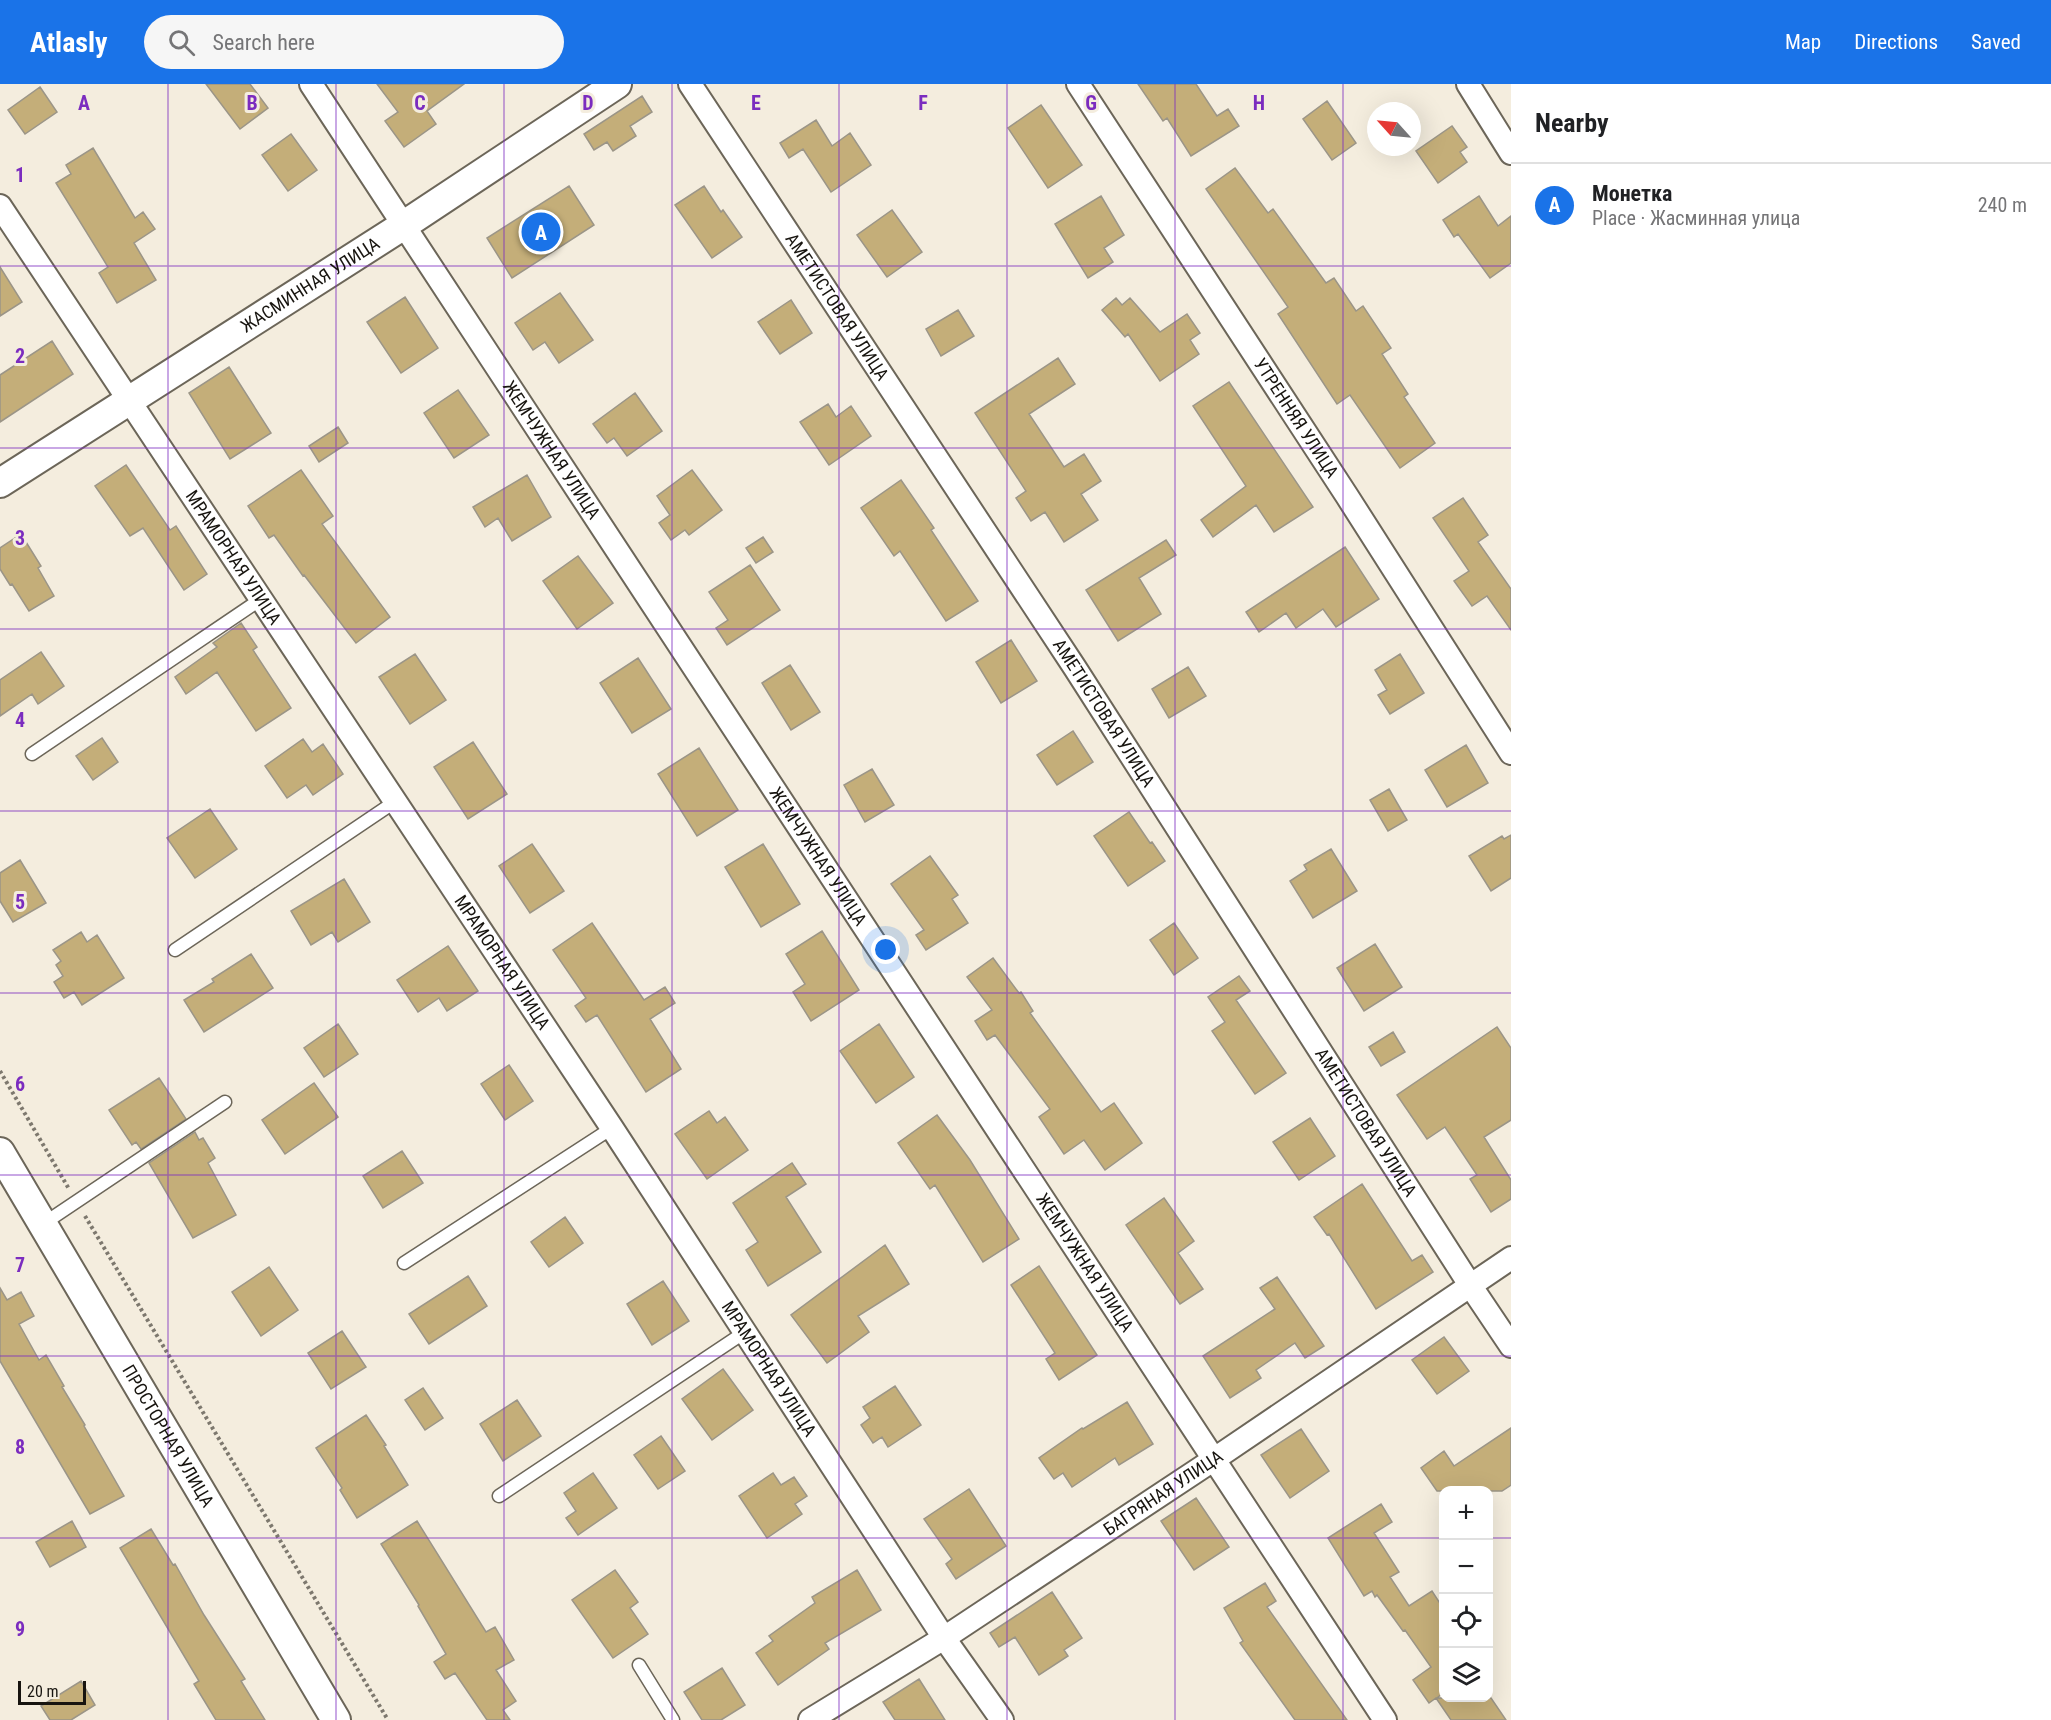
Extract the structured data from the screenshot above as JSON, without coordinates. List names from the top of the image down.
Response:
{
  "streets": {
    "street": [
      "ЖАСМИННАЯ УЛИЦА",
      "АМЕТИСТОВАЯ УЛИЦА",
      "УТРЕННЯЯ УЛИЦА",
      "ЖЕМЧУЖНАЯ УЛИЦА",
      "МРАМОРНАЯ УЛИЦА",
      "ПРОСТОРНАЯ УЛИЦА",
      "БАГРЯНАЯ УЛИЦА"
    ]
  },
  "crossings": [
    ["ЖАСМИННАЯ УЛИЦА", "ЖЕМЧУЖНАЯ УЛИЦА"],
    ["ЖАСМИННАЯ УЛИЦА", "МРАМОРНАЯ УЛИЦА"],
    ["АМЕТИСТОВАЯ УЛИЦА", "БАГРЯНАЯ УЛИЦА"],
    ["ЖЕМЧУЖНАЯ УЛИЦА", "БАГРЯНАЯ УЛИЦА"],
    ["МРАМОРНАЯ УЛИЦА", "БАГРЯНАЯ УЛИЦА"]
  ],
  "scale_bar": "20 m",
  "north": "top left",
  "page": {
    "header": "Atlasly",
    "search": "Search here",
    "nav": ["Map", "Directions", "Saved"],
    "heading": "Nearby",
    "list": [
      {
        "mark": "A",
        "name": "Монетка",
        "note": "Place · Жасминная улица",
        "value": "240 m"
      }
    ],
    "pins": "A",
    "map_buttons": ["+", "−"],
    "scale": "20 m"
  },
  "grid": {
    "columns": [
      "A",
      "B",
      "C",
      "D",
      "E",
      "F",
      "G",
      "H"
    ],
    "rows": [
      "1",
      "2",
      "3",
      "4",
      "5",
      "6",
      "7",
      "8",
      "9"
    ]
  }
}
